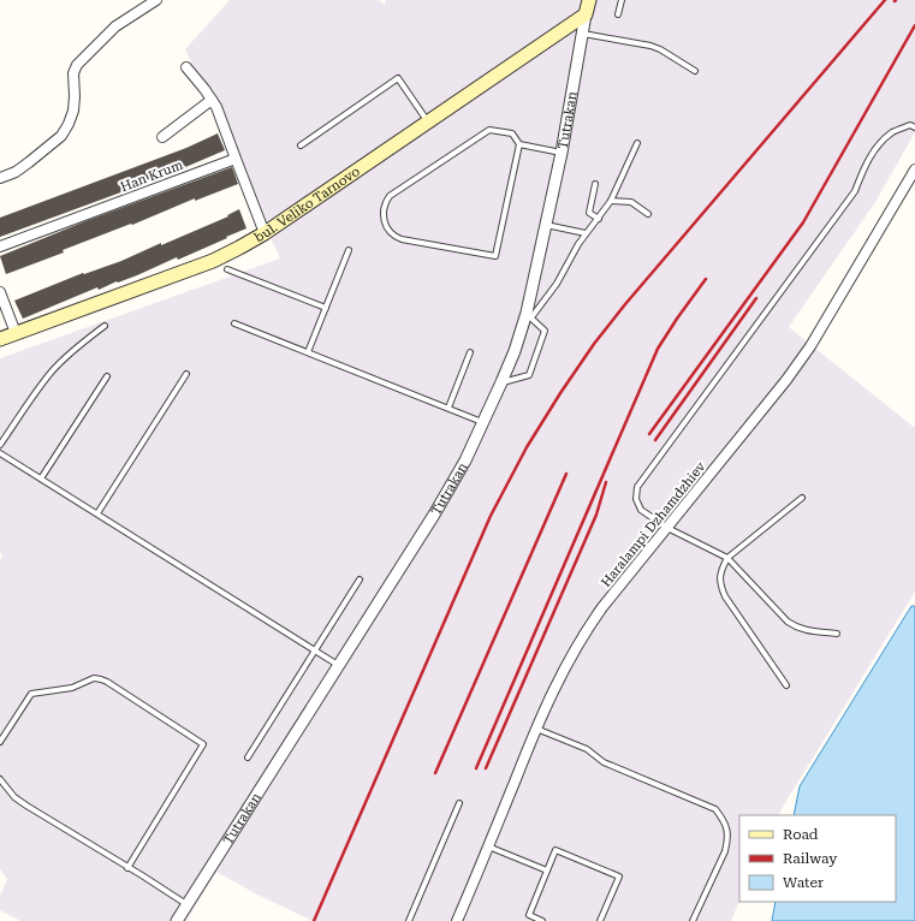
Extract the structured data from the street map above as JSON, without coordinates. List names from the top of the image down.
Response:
{
  "streets": {
    "main road": ["Tutrakan", "bul. Veliko Tarnovo"],
    "street": ["Han Krum", "Haralampi Dzhamdzhiev"]
  },
  "crossings": [
    ["Tutrakan", "bul. Veliko Tarnovo"]
  ],
  "legend": ["Road", "Railway", "Water"]
}
